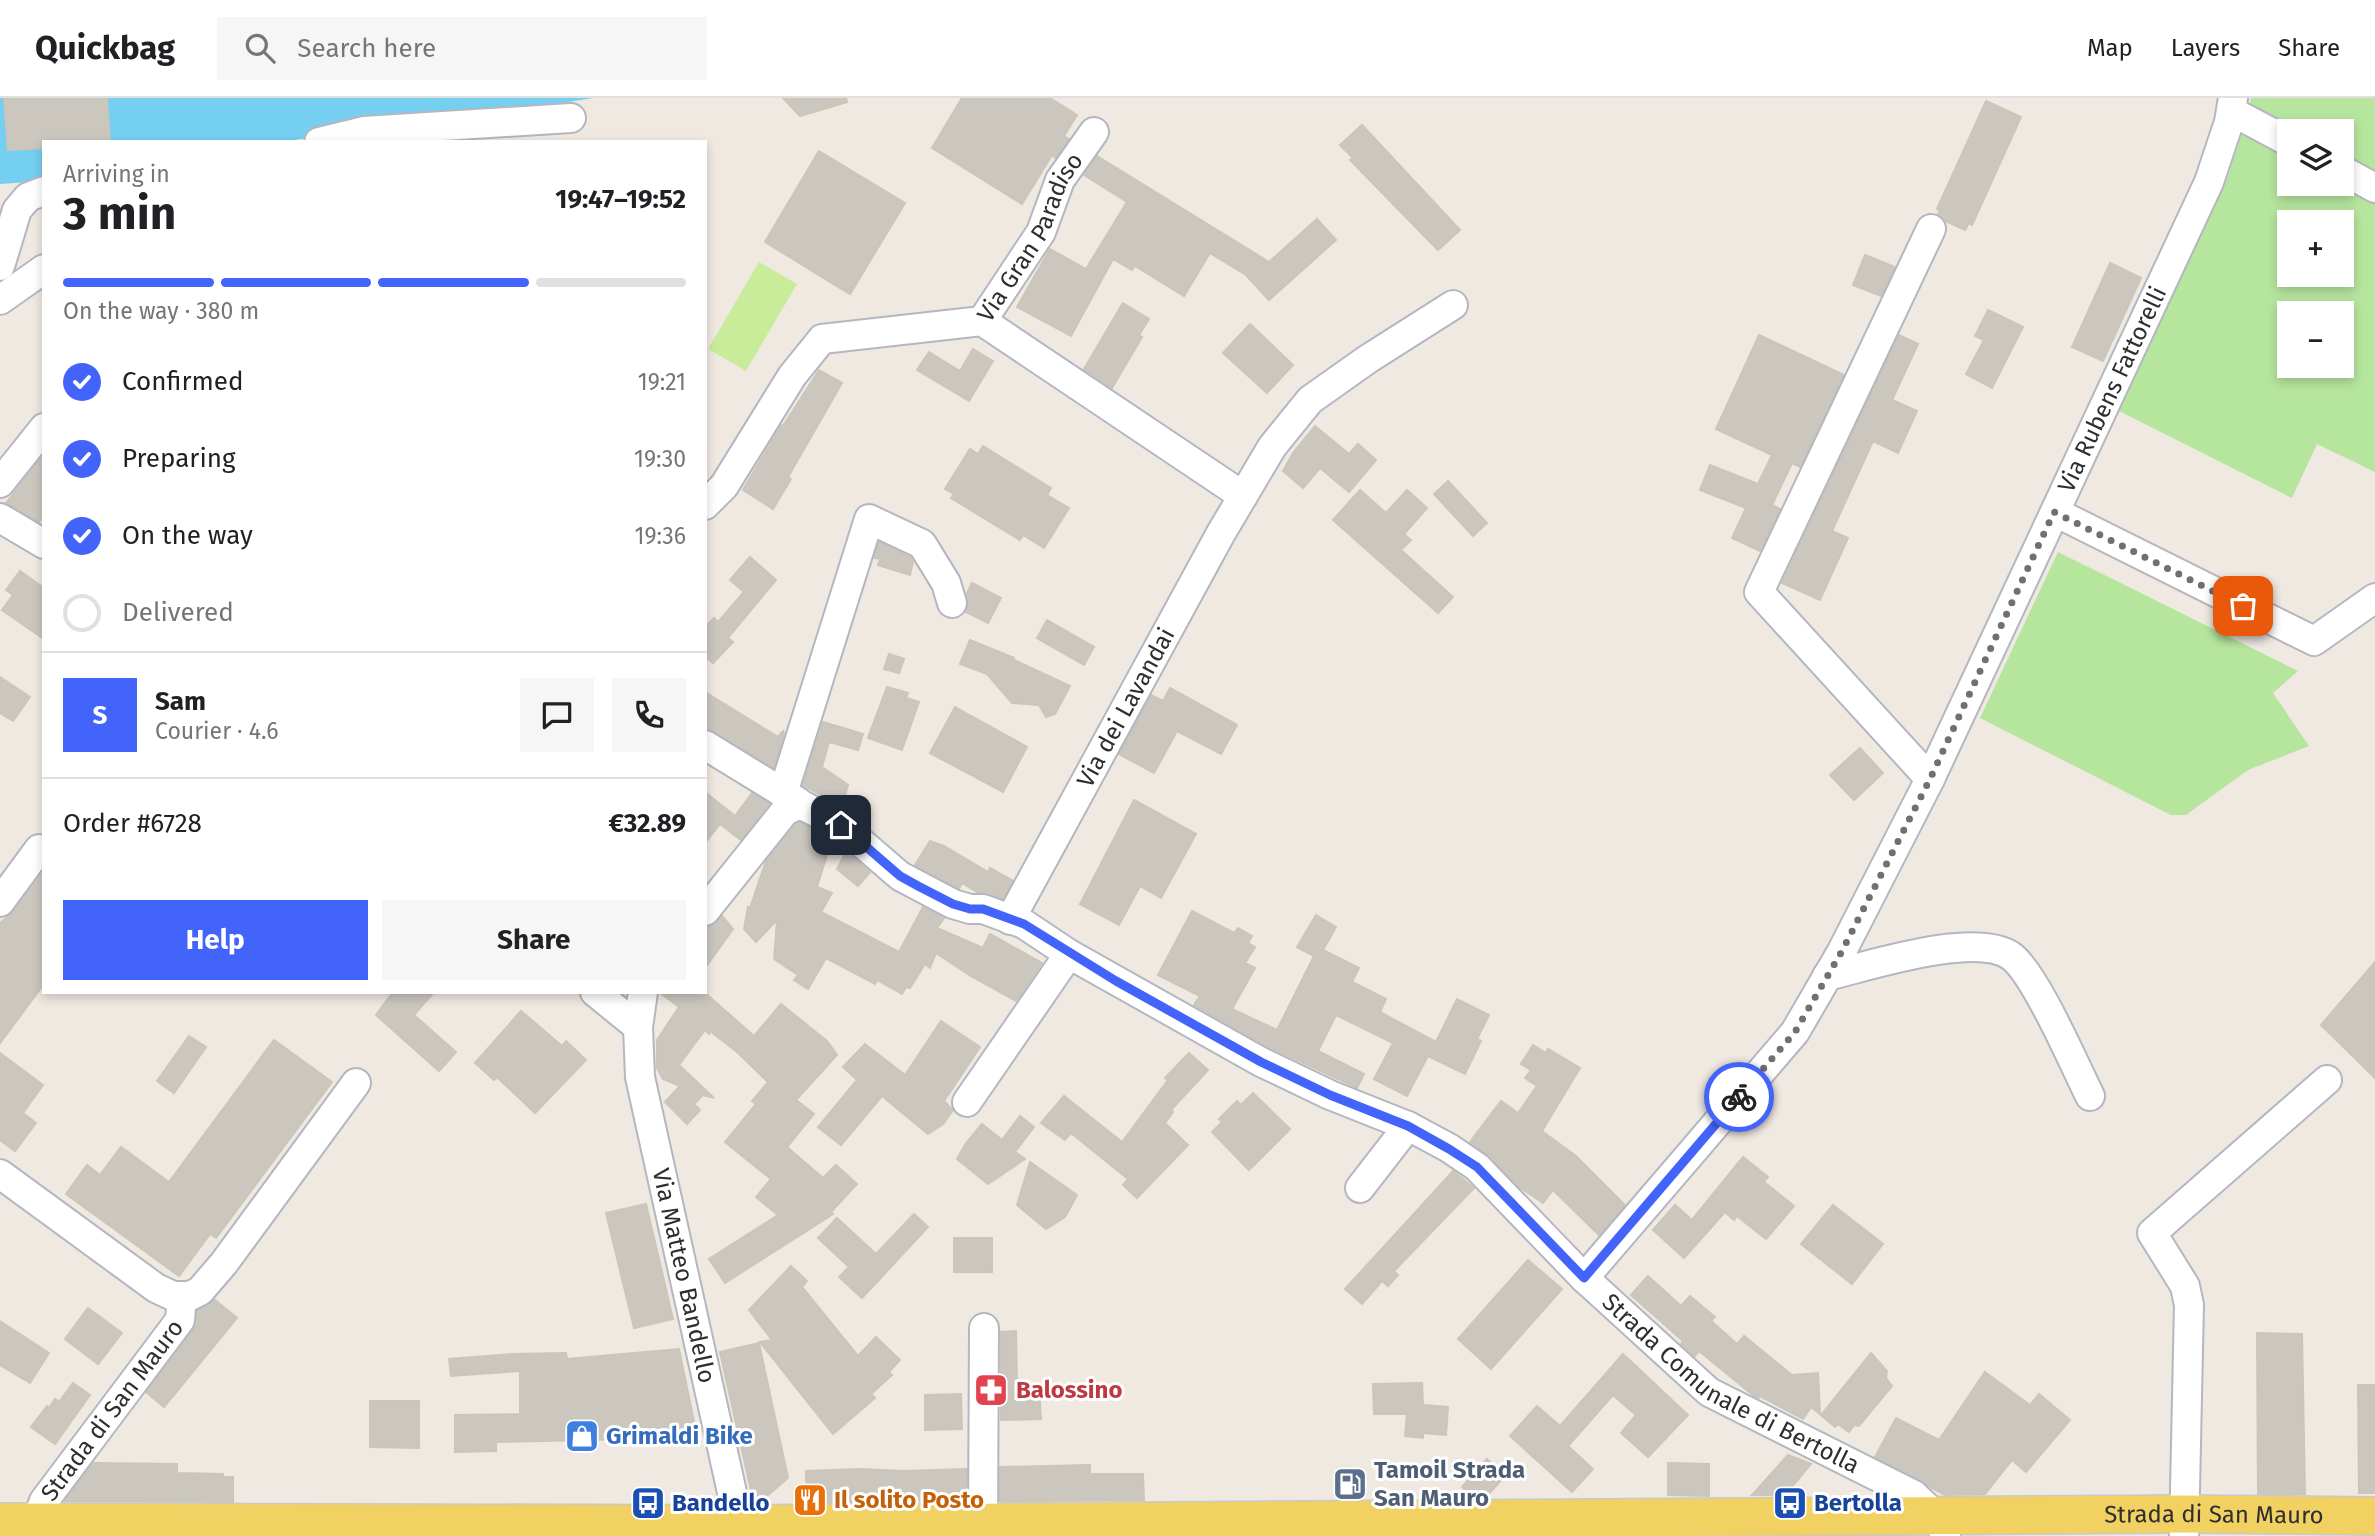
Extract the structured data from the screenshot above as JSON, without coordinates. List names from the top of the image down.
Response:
{
  "streets": {
    "main road": ["Strada di San Mauro"],
    "street": [
      "Via Gran Paradiso",
      "Via Rubens Fattorelli",
      "Via dei Lavandai",
      "Via Matteo Bandello",
      "Strada Comunale di Bertolla"
    ]
  },
  "crossings": [
    ["Via Rubens Fattorelli", "Strada Comunale di Bertolla"],
    ["Via dei Lavandai", "Strada Comunale di Bertolla"],
    ["Via Matteo Bandello", "Strada di San Mauro"],
    ["Strada Comunale di Bertolla", "Strada di San Mauro"]
  ],
  "places": {
    "pharmacy": ["Balossino"],
    "shop": ["Grimaldi Bike"],
    "fuel station": ["Tamoil Strada San Mauro"],
    "restaurant": ["Il solito Posto"],
    "bus stop": ["Bandello", "Bertolla"]
  },
  "page": {
    "header": "Quickbag",
    "search": "Search here",
    "nav": ["Map", "Layers", "Share"],
    "map_buttons": ["+", "−"],
    "heading": ["3 min", "Arriving in", "19:47–19:52"],
    "panel": [
      "Sam",
      "Courier · 4.6",
      "Order #6728",
      "€32.89"
    ],
    "bar": "On the way · 380 m",
    "list": [
      ["Confirmed", "19:21"],
      ["Preparing", "19:30"],
      ["On the way", "19:36"],
      "Delivered"
    ],
    "round": "S",
    "buttons": ["Help", "Share"]
  }
}
